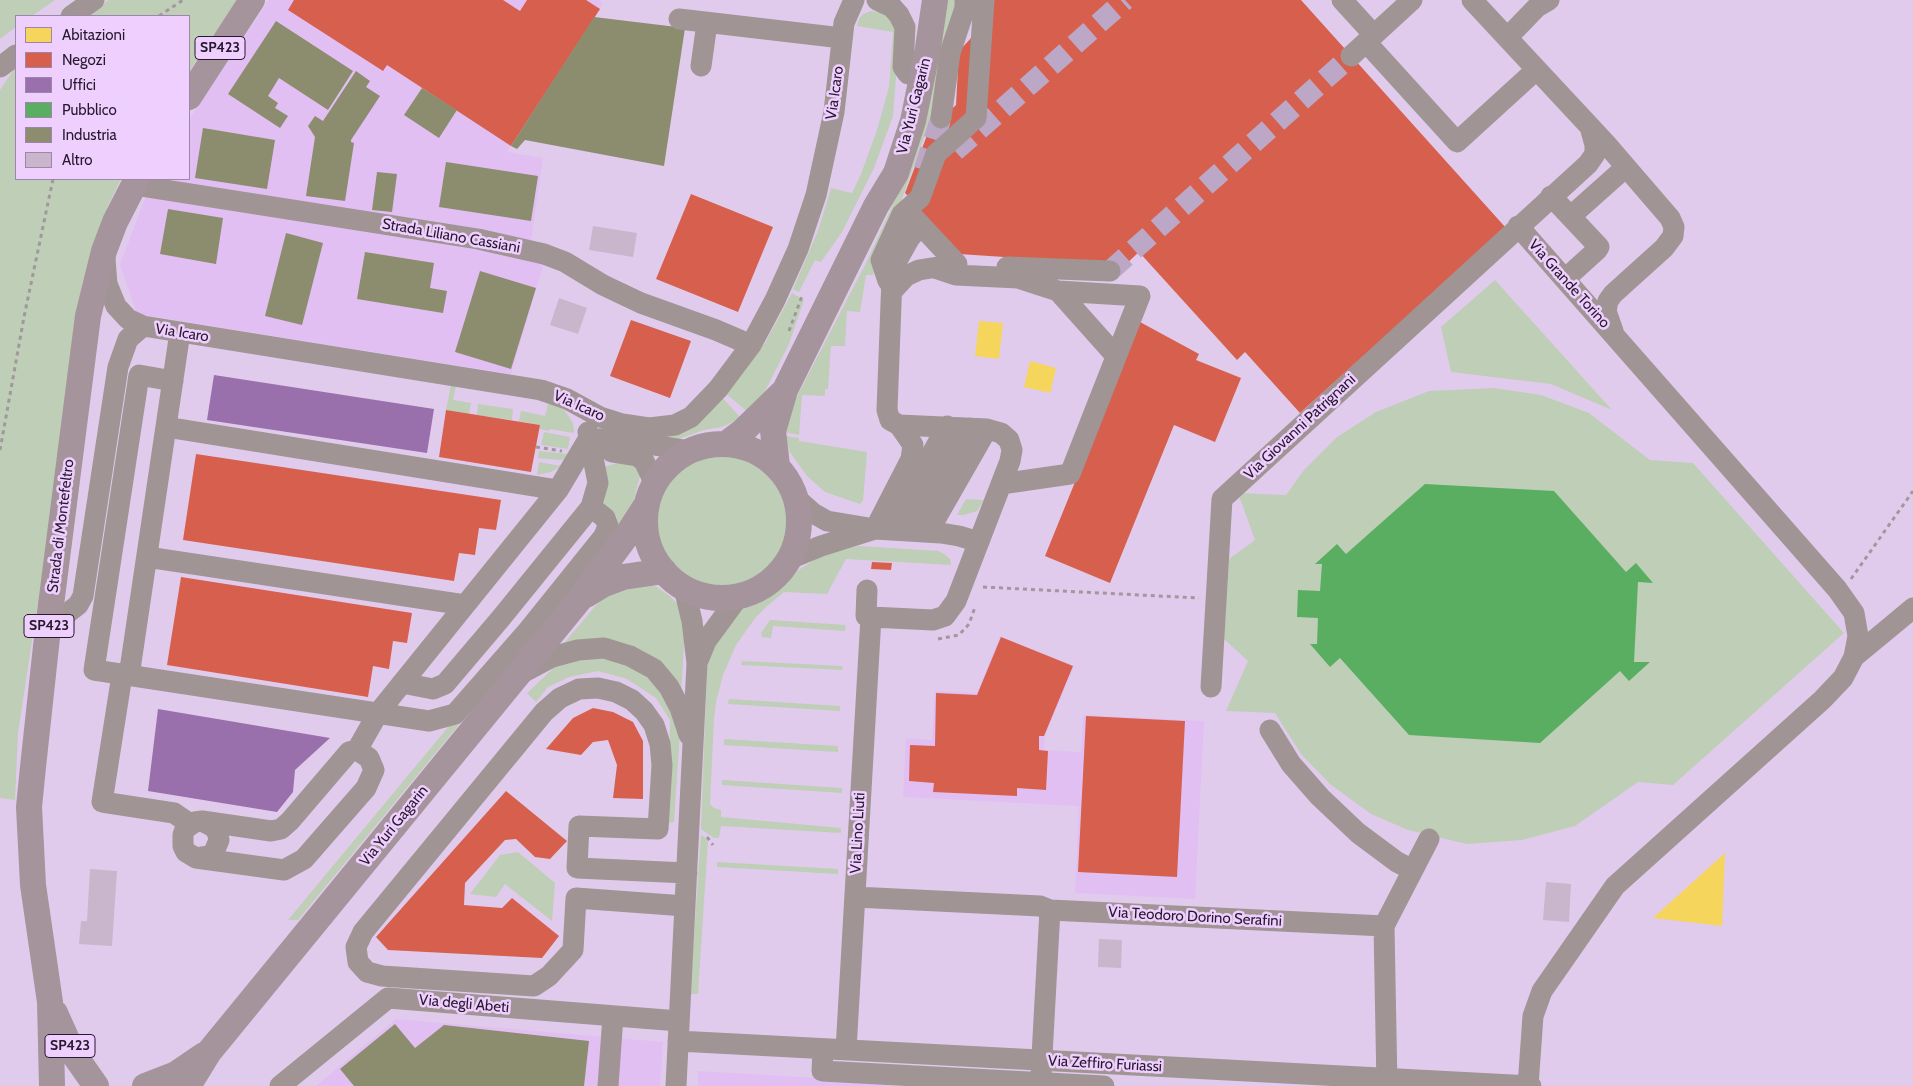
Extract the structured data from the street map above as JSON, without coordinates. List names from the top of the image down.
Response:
{
  "streets": {
    "main road": ["SP423", "Via Yuri Gagarin", "Strada di Montefeltro"],
    "street": [
      "Via Icaro",
      "Strada Liliano Cassiani",
      "Via Grande Torino",
      "Via Giovanni Patrignani",
      "Via Lino Liuti",
      "Via Teodoro Dorino Serafini",
      "Via degli Abeti",
      "Via Zeffiro Furiassi"
    ]
  },
  "crossings": [
    ["Via Icaro", "Strada Liliano Cassiani"],
    ["Strada Liliano Cassiani", "Strada di Montefeltro"],
    ["Via Grande Torino", "Via Giovanni Patrignani"],
    ["Via Lino Liuti", "Via Teodoro Dorino Serafini"],
    ["Via Lino Liuti", "Via Zeffiro Furiassi"],
    ["Via degli Abeti", "Via Zeffiro Furiassi"]
  ],
  "legend": [
    "Abitazioni",
    "Negozi",
    "Uffici",
    "Pubblico",
    "Industria",
    "Altro"
  ]
}
